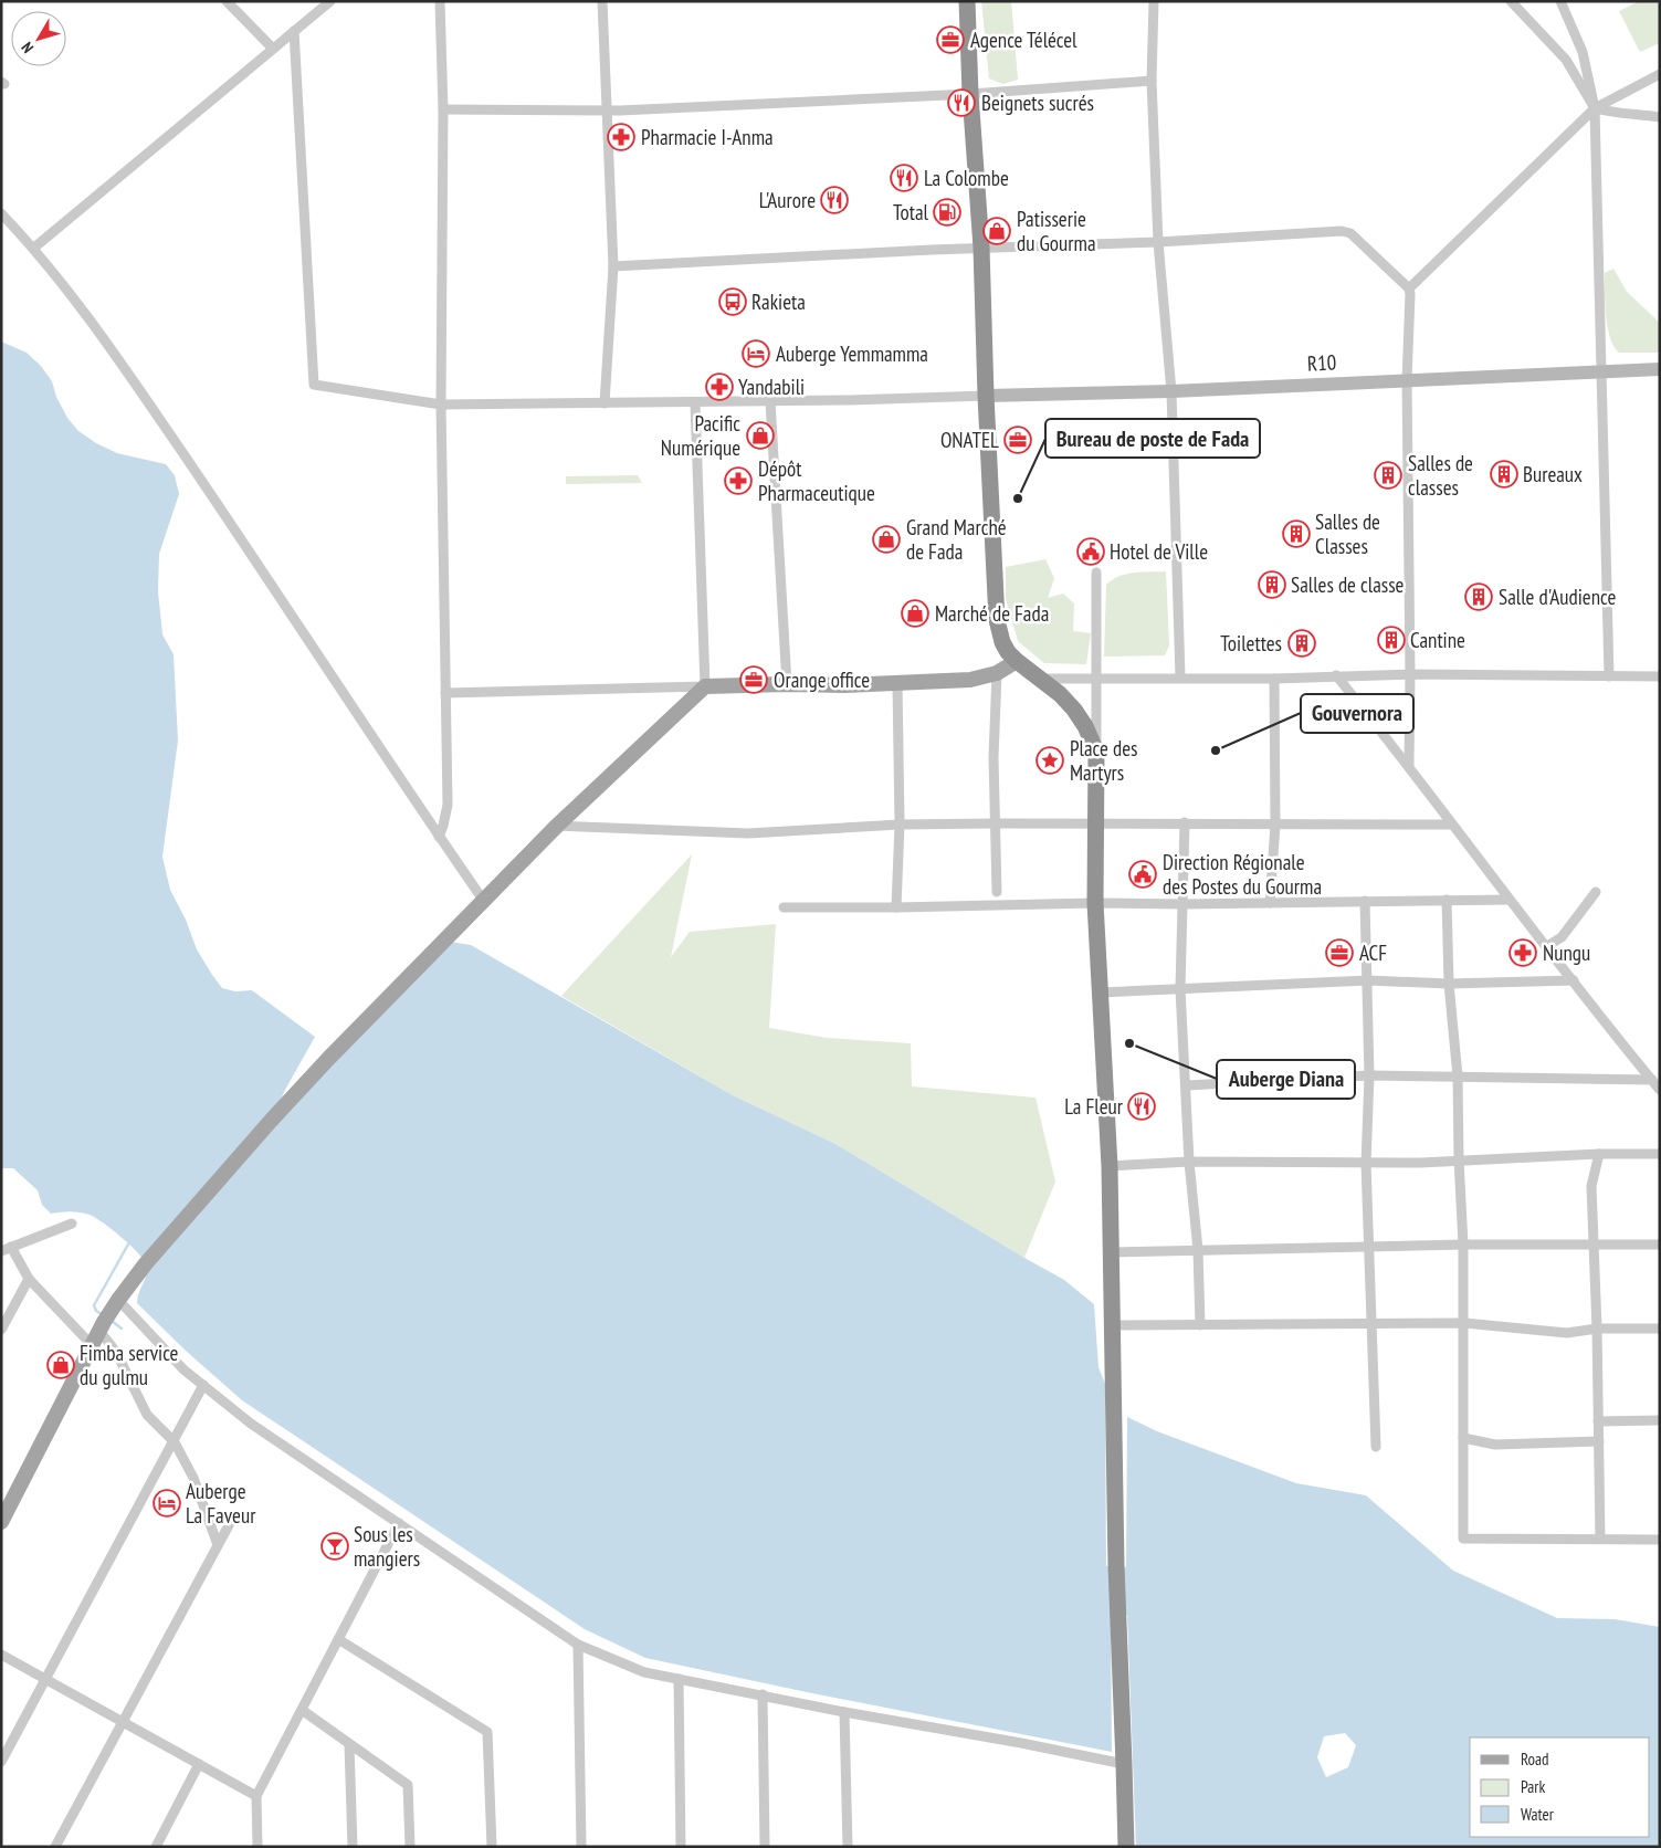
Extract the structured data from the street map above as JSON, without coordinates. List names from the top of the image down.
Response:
{
  "streets": {
    "main road": ["R10"]
  },
  "places": {
    "office": [
      "Agence Télécel",
      "ONATEL",
      "Orange office",
      "ACF"
    ],
    "restaurant": [
      "Beignets sucrés",
      "La Colombe",
      "L'Aurore",
      "La Fleur"
    ],
    "pharmacy": [
      "Pharmacie I-Anma",
      "Yandabili",
      "Dépôt Pharmaceutique",
      "Nungu"
    ],
    "fuel station": ["Total"],
    "shop": [
      "Patisserie du Gourma",
      "Pacific Numérique",
      "Grand Marché de Fada",
      "Marché de Fada",
      "Fimba service du gulmu"
    ],
    "bus stop": ["Rakieta"],
    "hotel": ["Auberge Yemmamma", "Auberge La Faveur"],
    "building": [
      "Bureaux",
      "Salles de classes",
      "Salles de Classes",
      "Salles de classe",
      "Salle d'Audience",
      "Cantine",
      "Toilettes"
    ],
    "other": ["Bureau de poste de Fada", "Gouvernora", "Auberge Diana"],
    "public building": ["Hotel de Ville", "Direction Régionale des Postes du Gourma"],
    "place": ["Place des Martyrs"],
    "bar": ["Sous les mangiers"]
  },
  "legend": ["Road", "Park", "Water"],
  "north": "bottom left"
}
